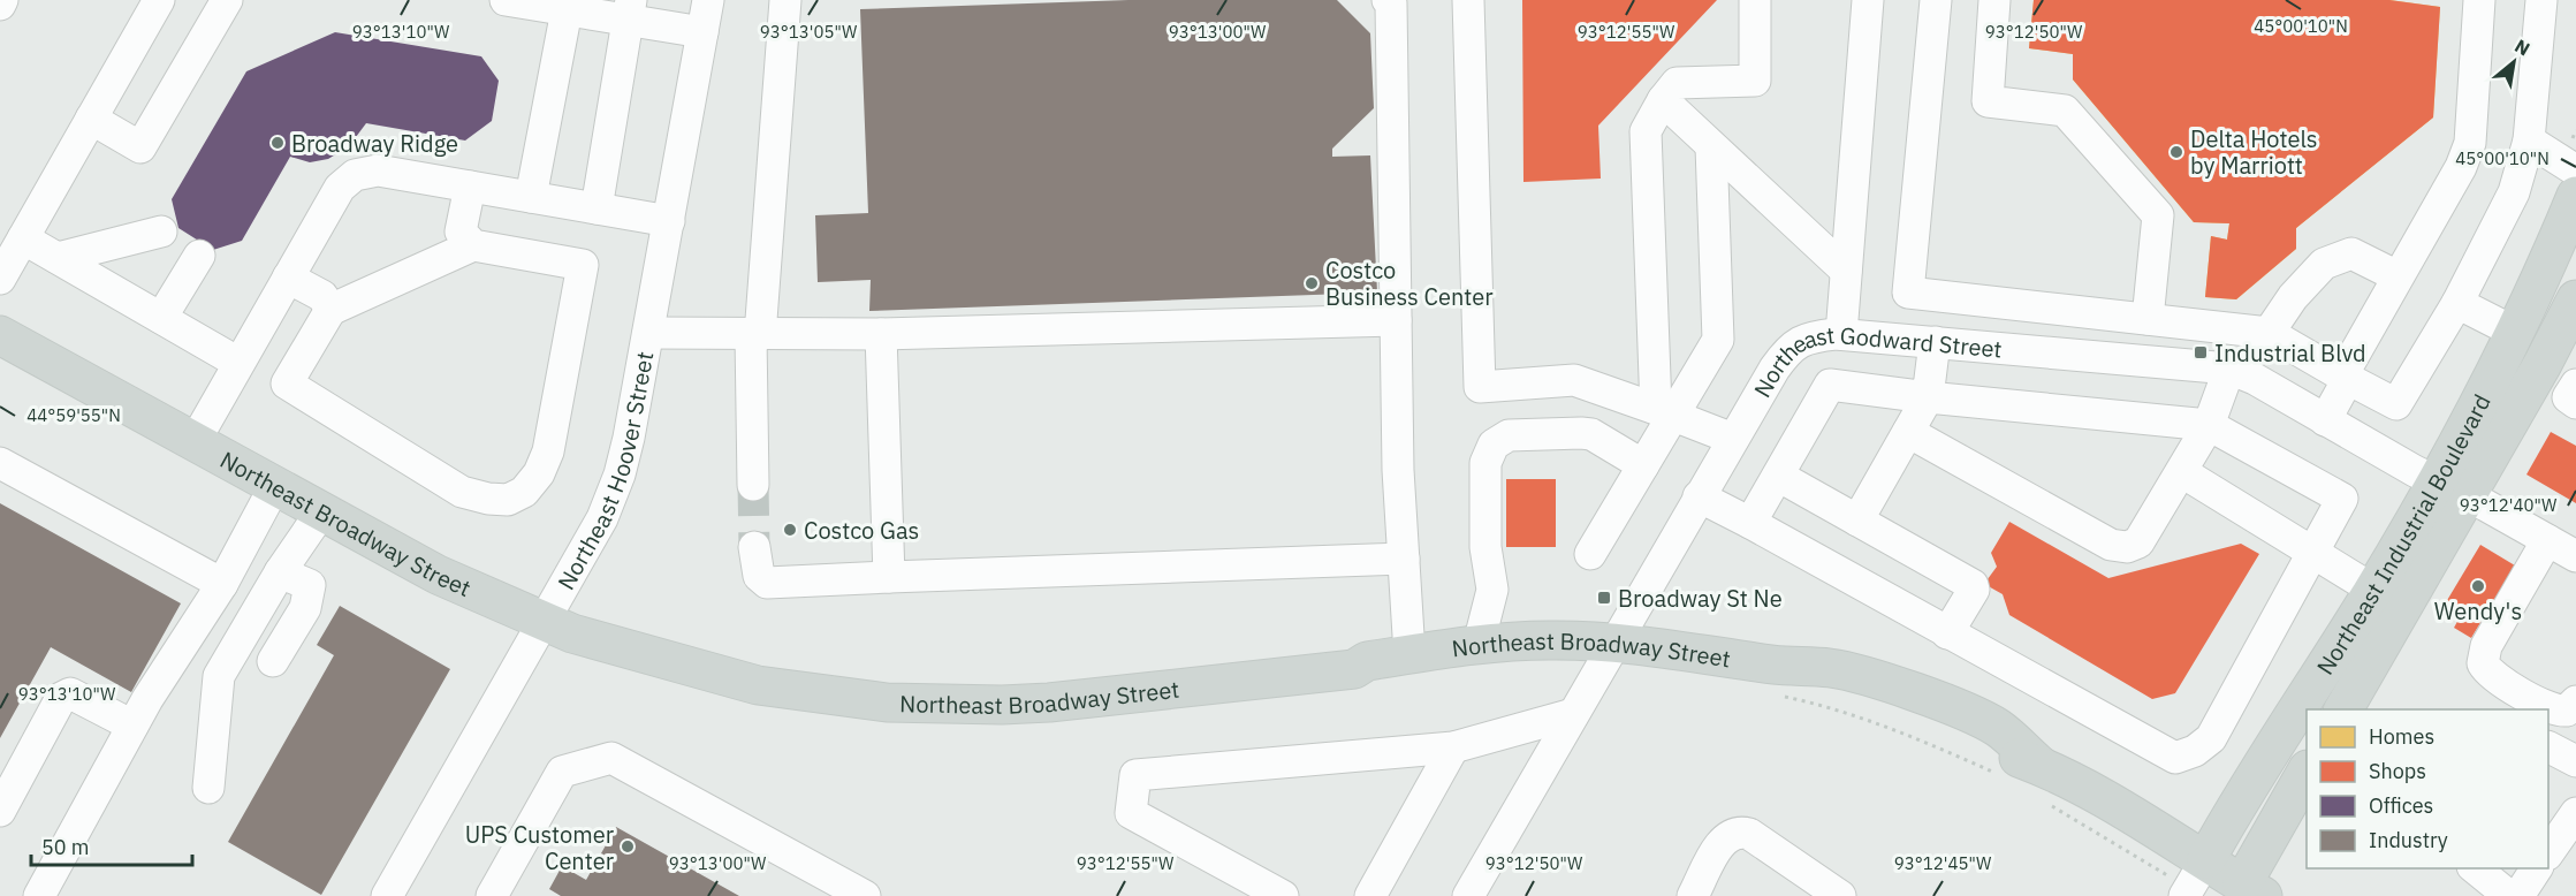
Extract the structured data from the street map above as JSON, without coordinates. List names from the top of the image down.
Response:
{
  "streets": {
    "main road": ["Northeast Broadway Street", "Northeast Industrial Boulevard"],
    "street": ["Northeast Godward Street", "Northeast Hoover Street"]
  },
  "crossings": [
    ["Northeast Godward Street", "Northeast Broadway Street"],
    ["Northeast Godward Street", "Northeast Industrial Boulevard"],
    ["Northeast Hoover Street", "Northeast Broadway Street"],
    ["Northeast Broadway Street", "Northeast Industrial Boulevard"]
  ],
  "places": {
    "other": [
      "Broadway Ridge",
      "Delta Hotels by Marriott",
      "Costco Business Center",
      "Costco Gas",
      "Wendy's",
      "UPS Customer Center"
    ],
    "transit": ["Industrial Blvd", "Broadway St Ne"]
  },
  "legend": [
    "Homes",
    "Shops",
    "Offices",
    "Industry"
  ],
  "scale_bar": "50 m",
  "north": "top right",
  "coordinates": [
    "45°00'10\"N",
    "93°13'10\"W",
    "93°13'05\"W",
    "93°13'00\"W",
    "93°12'55\"W",
    "93°12'50\"W",
    "44°59'55\"N",
    "93°12'40\"W",
    "93°12'45\"W"
  ]
}
